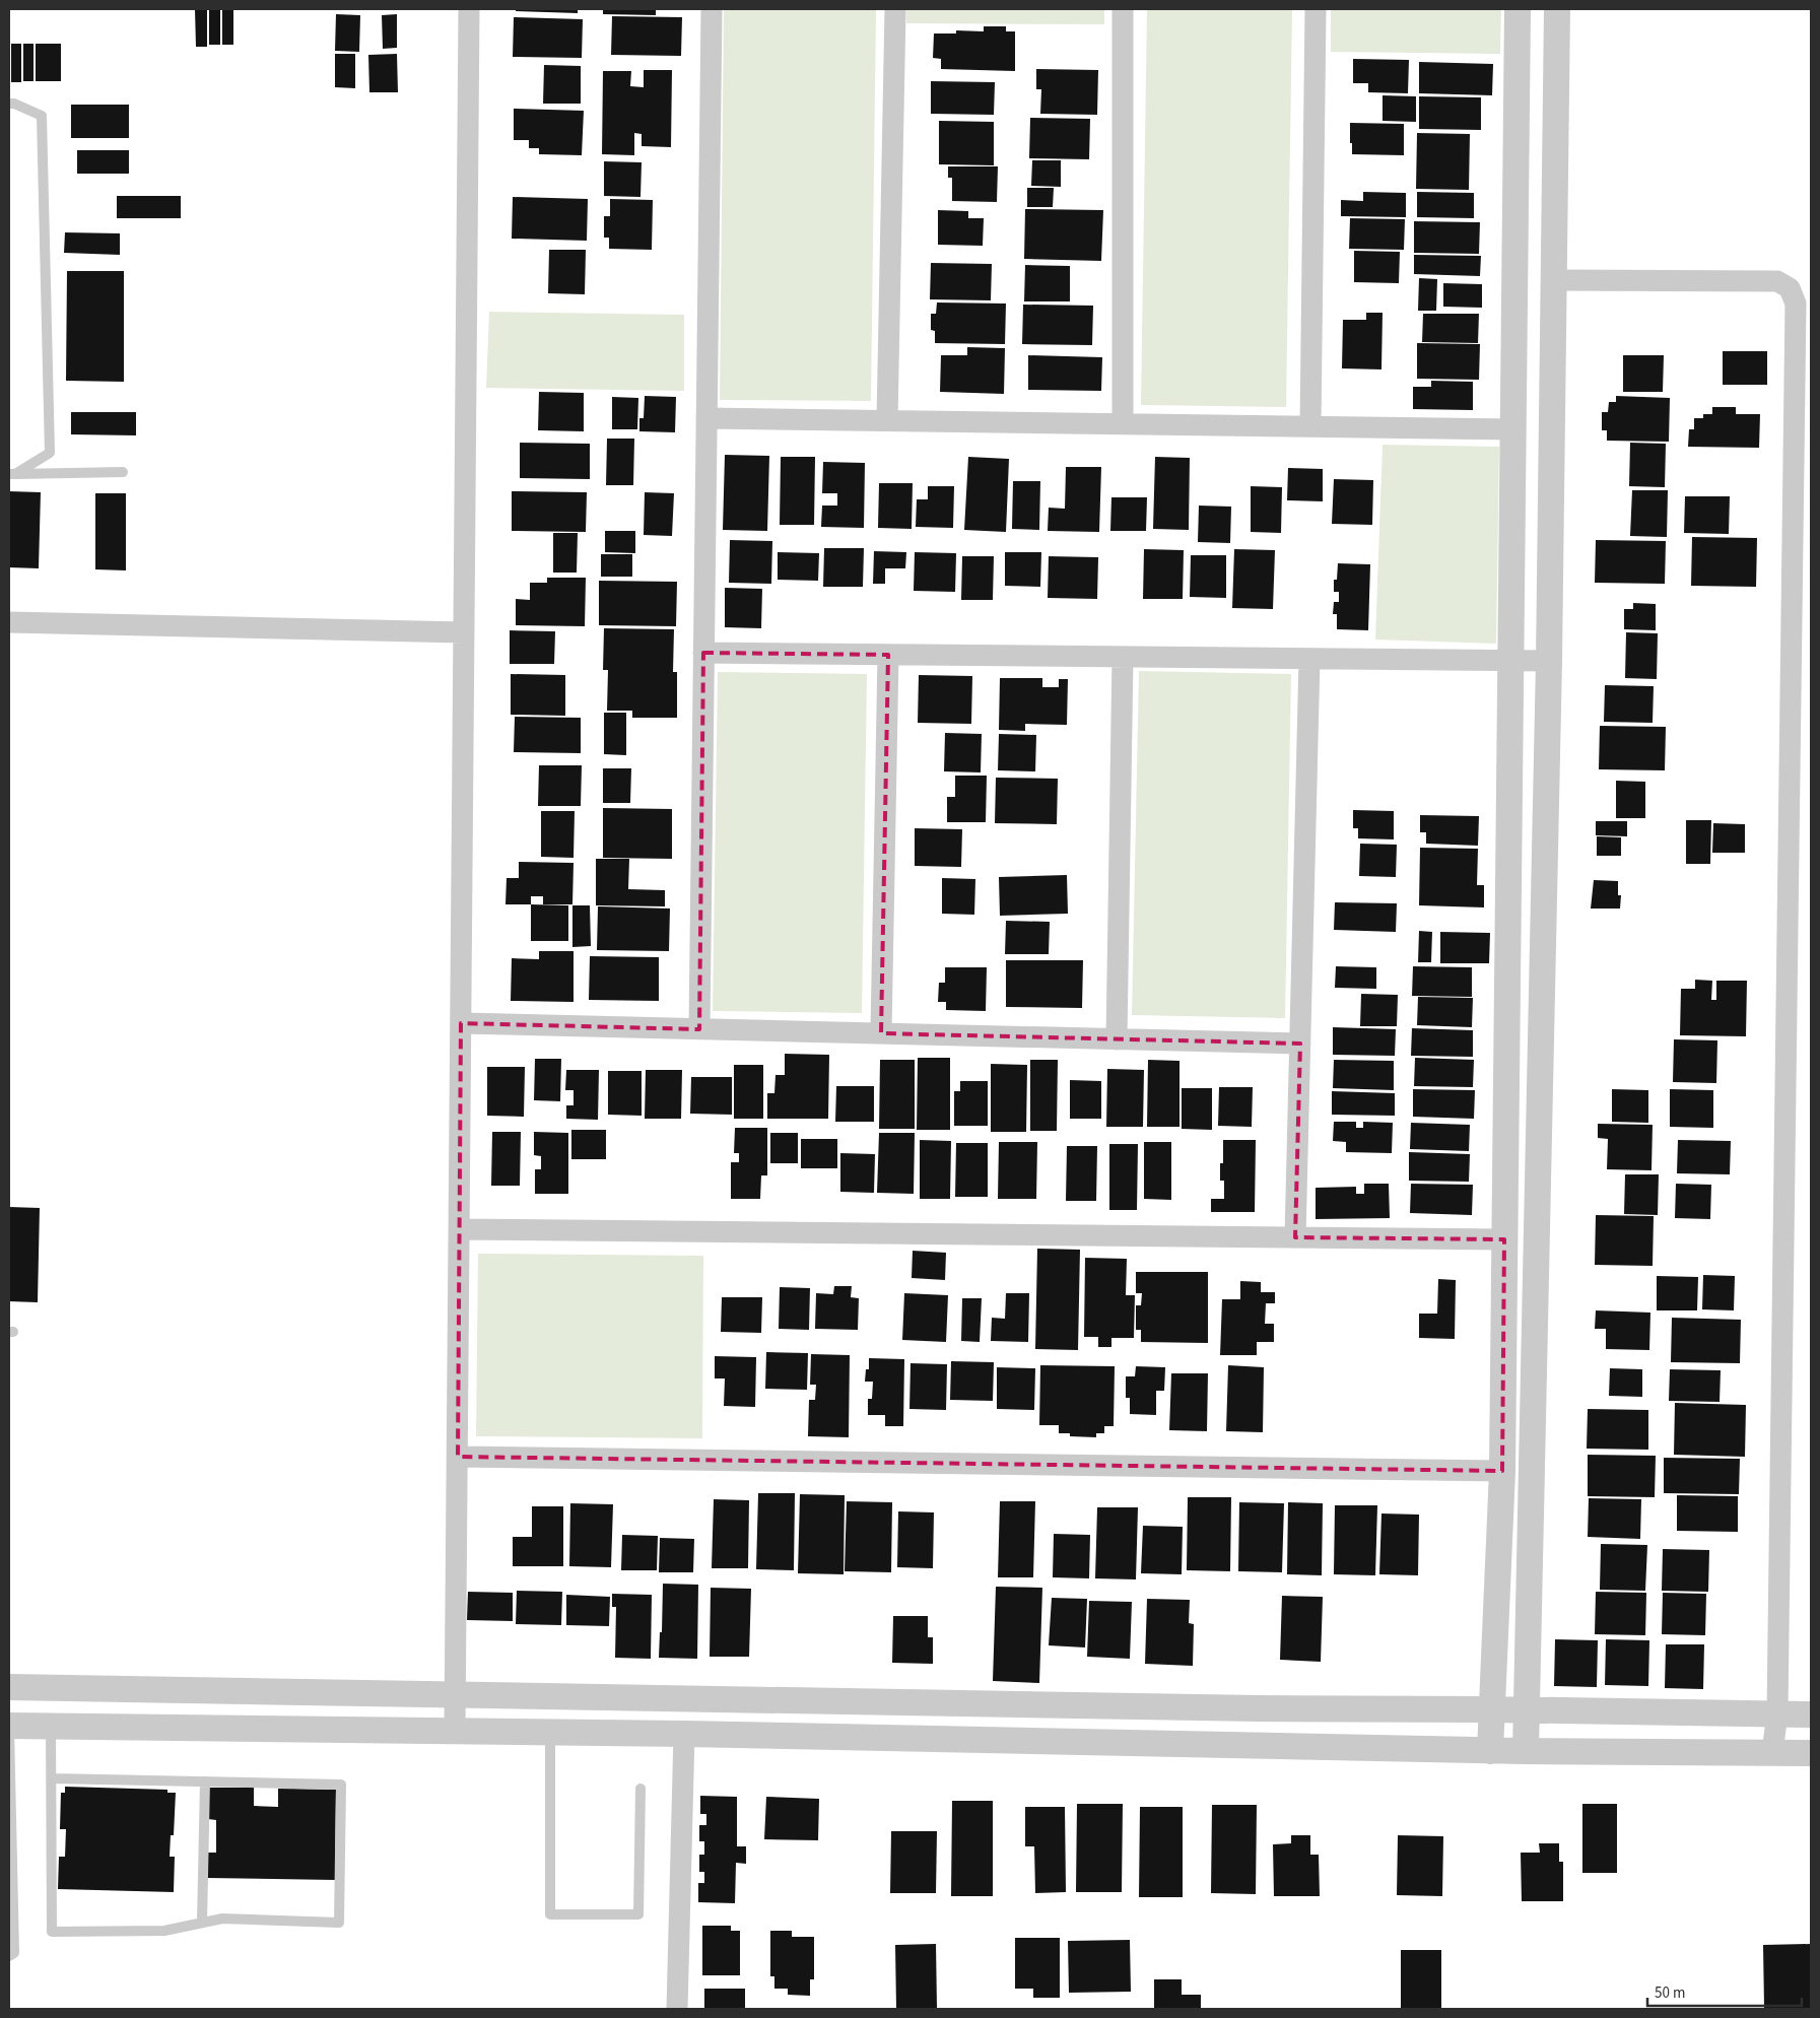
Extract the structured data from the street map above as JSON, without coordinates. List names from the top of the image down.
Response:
{
  "scale_bar": "50 m"
}
